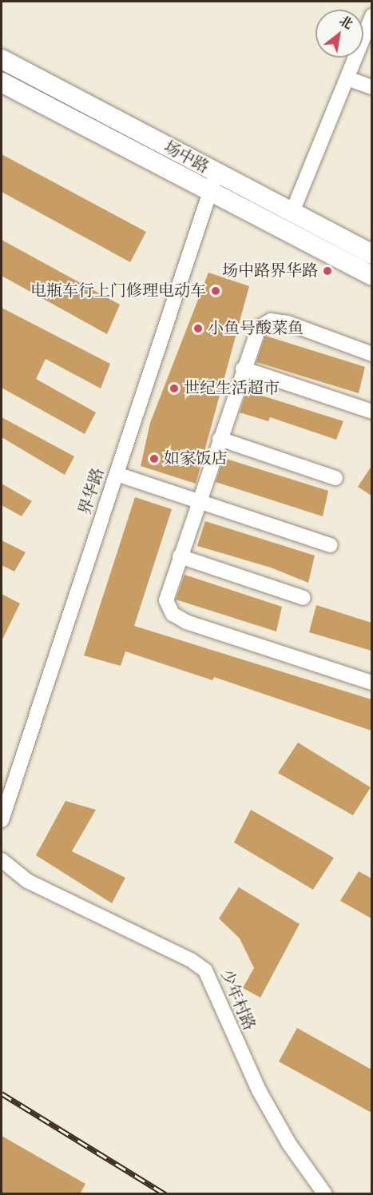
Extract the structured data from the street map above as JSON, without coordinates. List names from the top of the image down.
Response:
{
  "streets": {
    "main road": ["场中路"],
    "street": ["界华路", "少年村路"]
  },
  "crossings": [
    ["场中路", "界华路"]
  ],
  "places": [
    "场中路界华路",
    "电瓶车行上门修理电动车",
    "小鱼号酸菜鱼",
    "世纪生活超市",
    "如家饭店"
  ],
  "north": "top right"
}
